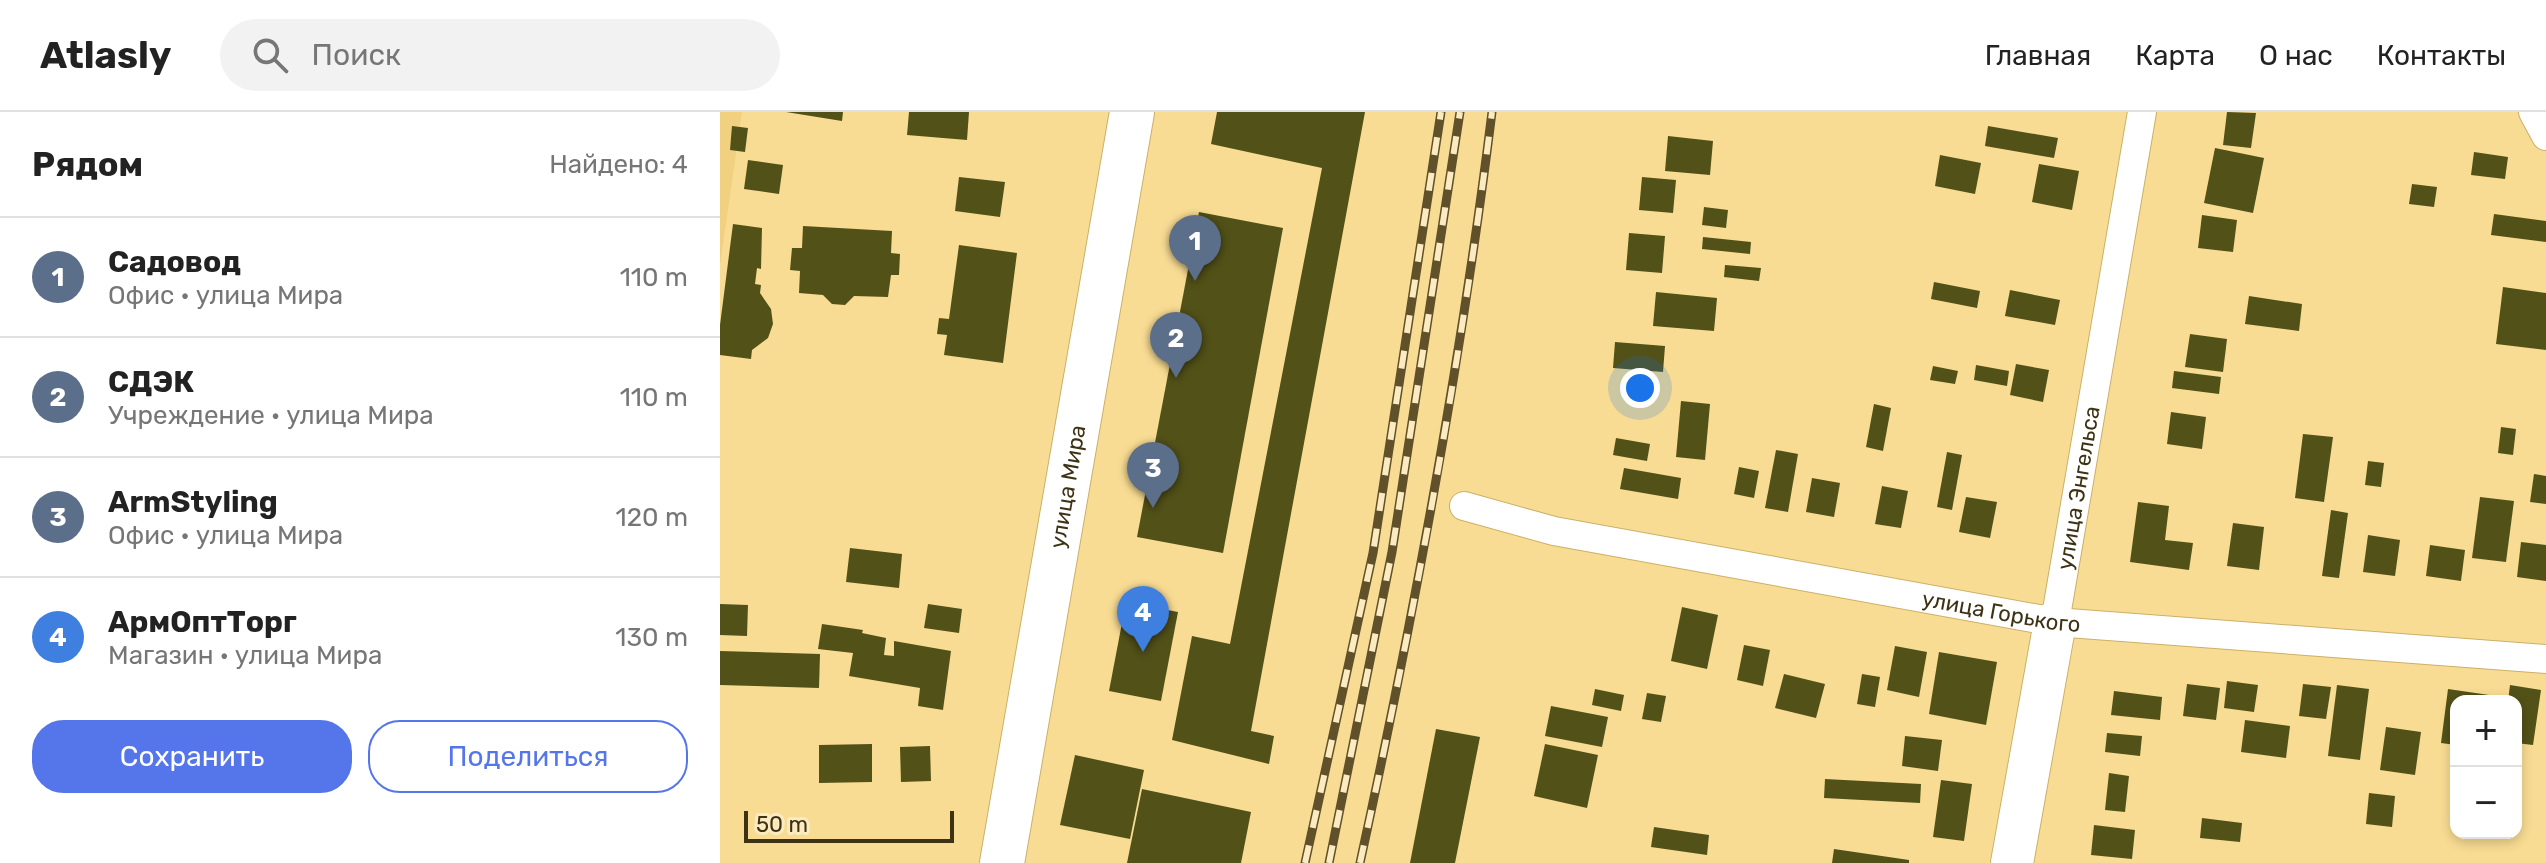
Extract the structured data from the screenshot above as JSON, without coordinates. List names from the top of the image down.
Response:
{
  "streets": {
    "main road": ["улица Мира"],
    "street": ["улица Энгельса", "улица Горького"]
  },
  "crossings": [
    ["улица Энгельса", "улица Горького"]
  ],
  "scale_bar": "50 m",
  "page": {
    "header": "Atlasly",
    "search": "Поиск",
    "nav": [
      "Главная",
      "Карта",
      "О нас",
      "Контакты"
    ],
    "heading": ["Рядом", "Найдено: 4"],
    "pins": [
      "1",
      "2",
      "3",
      "4"
    ],
    "list": [
      {
        "mark": "1",
        "name": "Садовод",
        "note": "Офис · улица Мира",
        "value": "110 m"
      },
      {
        "mark": "2",
        "name": "СДЭК",
        "note": "Учреждение · улица Мира",
        "value": "110 m"
      },
      {
        "mark": "3",
        "name": "ArmStyling",
        "note": "Офис · улица Мира",
        "value": "120 m"
      },
      {
        "mark": "4",
        "name": "АрмОптТорг",
        "note": "Магазин · улица Мира",
        "value": "130 m"
      }
    ],
    "map_buttons": ["+", "−"],
    "buttons": ["Сохранить", "Поделиться"],
    "scale": "50 m"
  }
}
